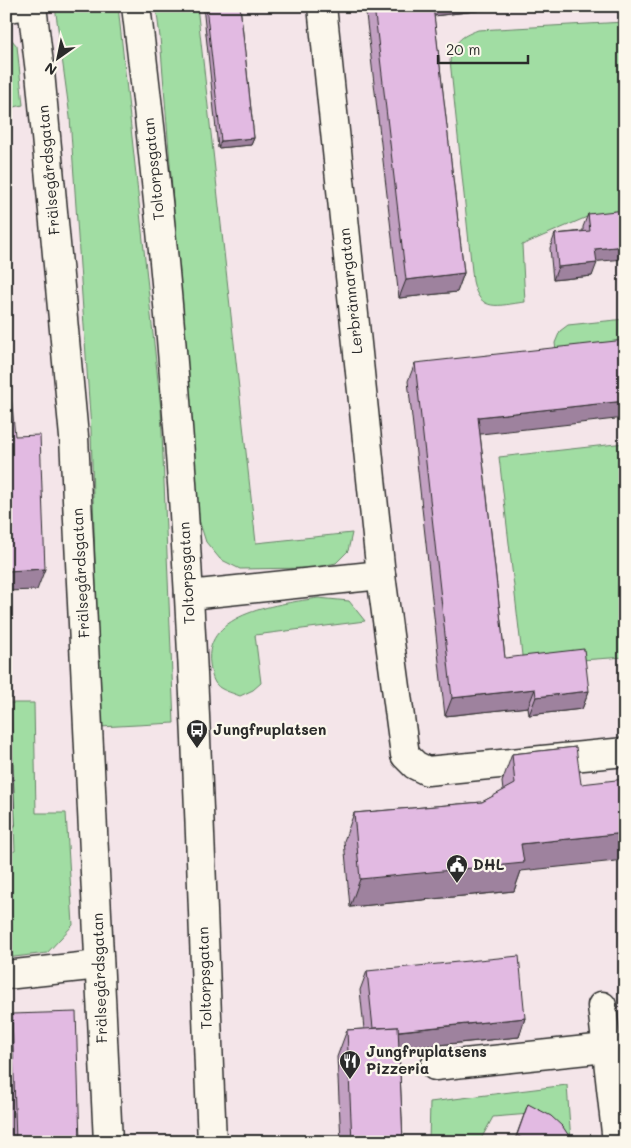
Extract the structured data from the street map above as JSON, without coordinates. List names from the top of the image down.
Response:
{
  "streets": {
    "street": ["Toltorpsgatan", "Frälsegårdsgatan", "Lerbrännargatan"]
  },
  "places": {
    "bus stop": ["Jungfruplatsen"],
    "public building": ["DHL"],
    "restaurant": ["Jungfruplatsens Pizzeria"]
  },
  "scale_bar": "20 m",
  "north": "bottom left"
}
